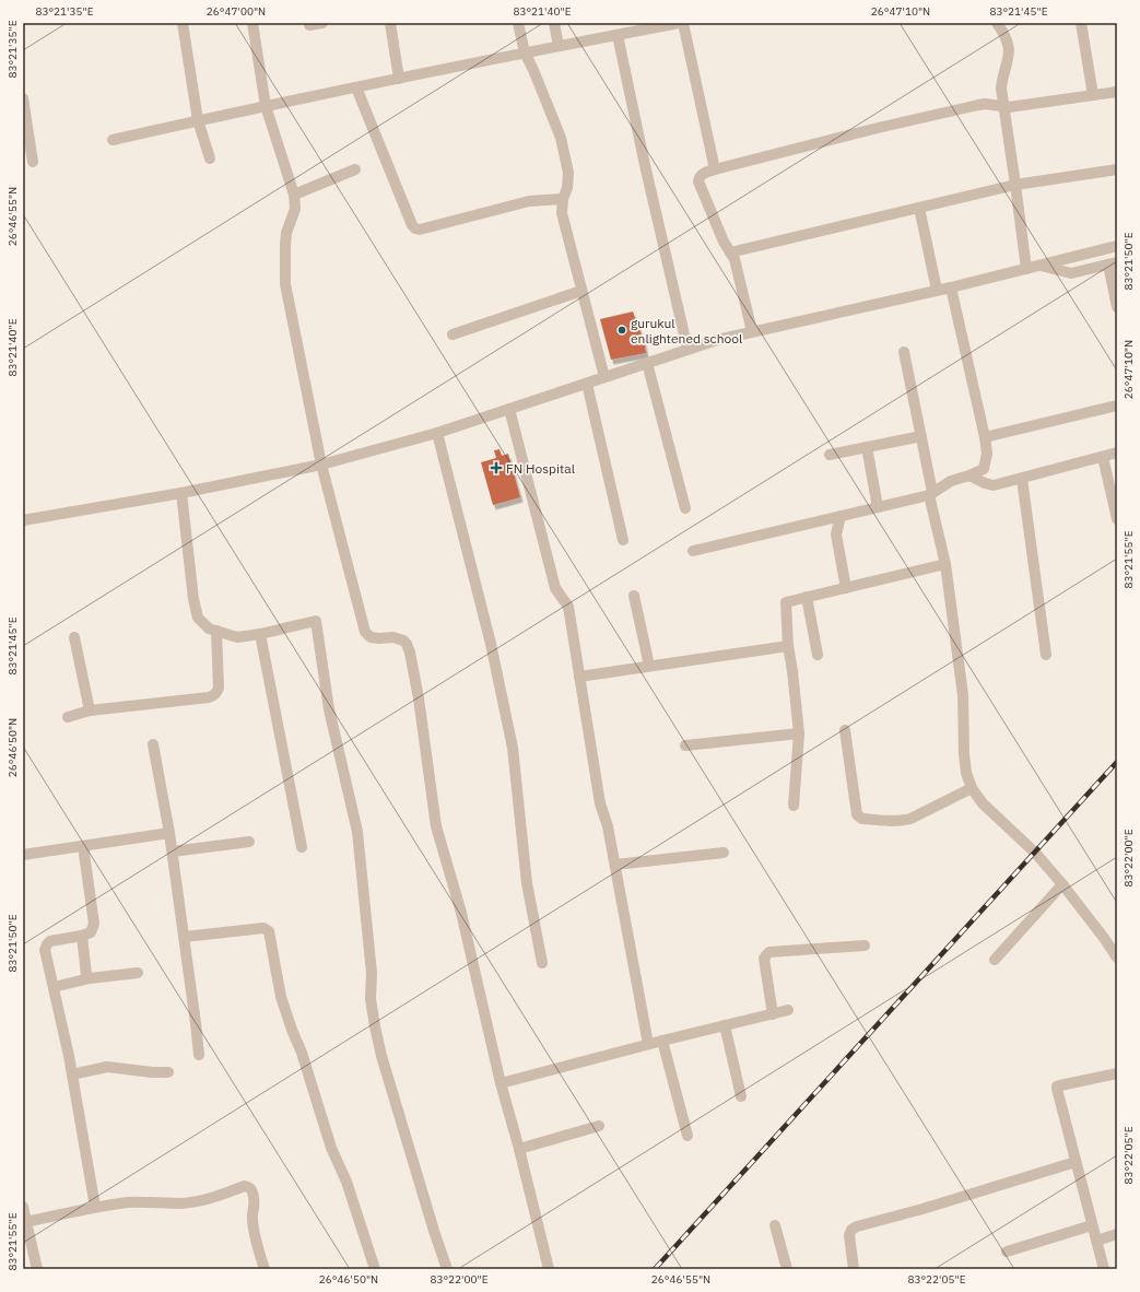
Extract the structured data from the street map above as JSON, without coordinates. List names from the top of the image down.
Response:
{
  "places": {
    "other": ["gurukul enlightened school"],
    "health": ["FN Hospital"]
  },
  "coordinates": [
    "83°21'35\"E",
    "26°47'00\"N",
    "83°21'40\"E",
    "26°47'10\"N",
    "83°21'45\"E",
    "26°46'55\"N",
    "83°21'50\"E",
    "83°21'55\"E",
    "26°46'50\"N",
    "83°22'00\"E",
    "83°22'05\"E"
  ]
}
